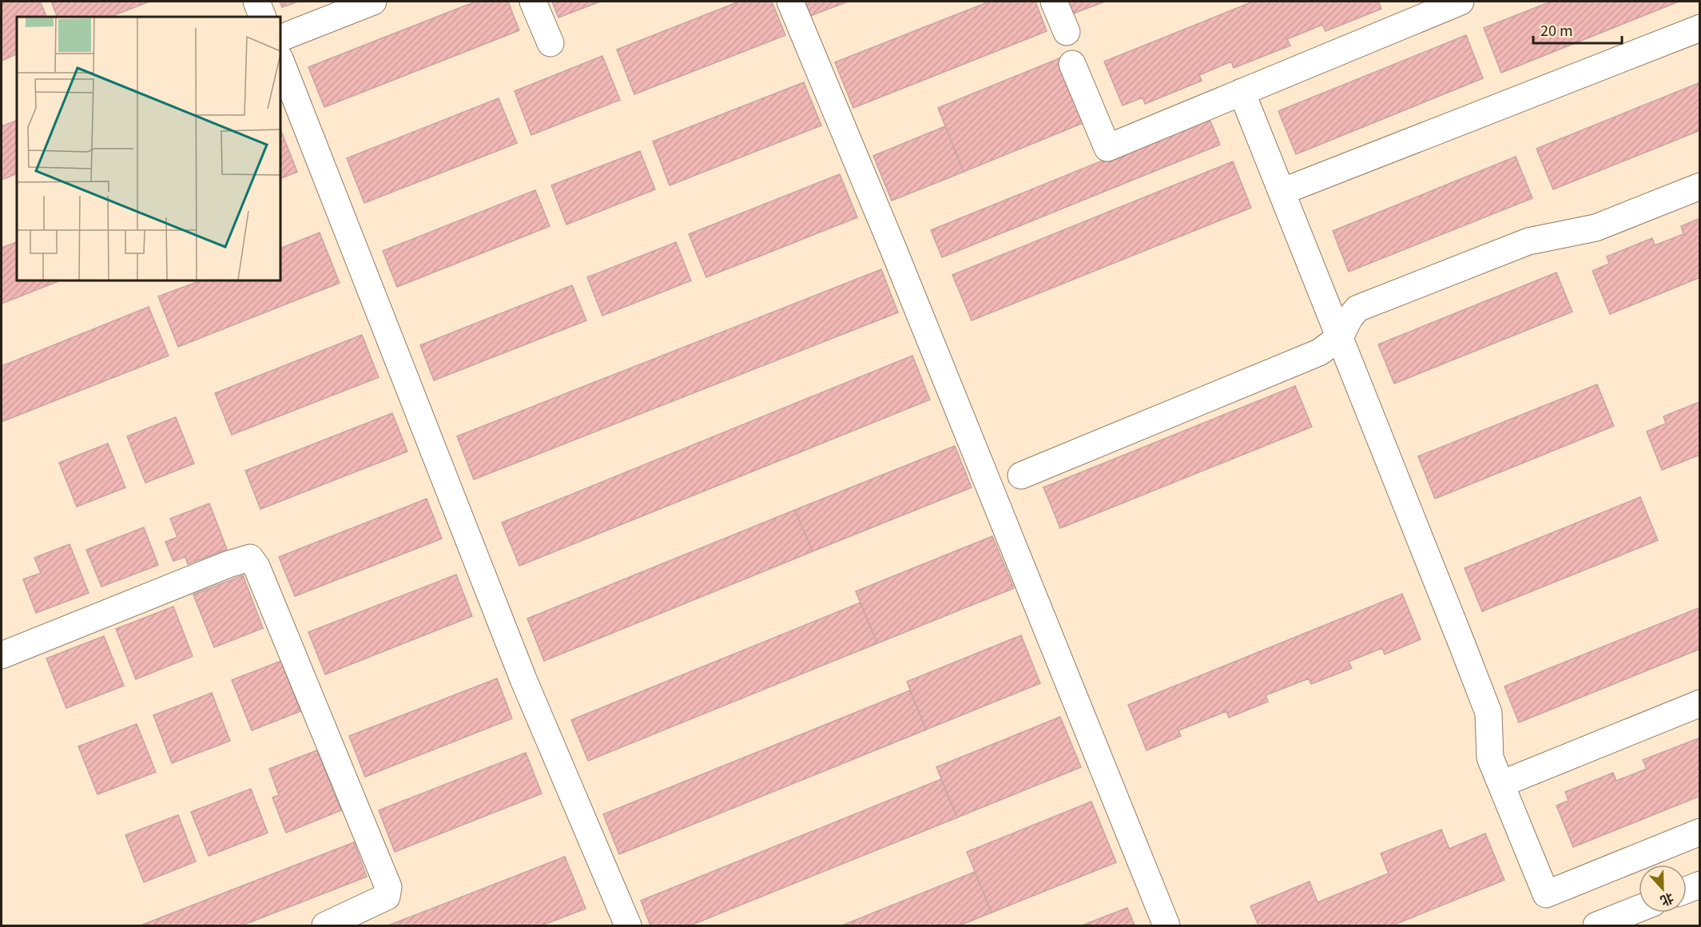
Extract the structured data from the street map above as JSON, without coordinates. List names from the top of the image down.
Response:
{
  "scale_bar": "20 m",
  "north": "bottom"
}
